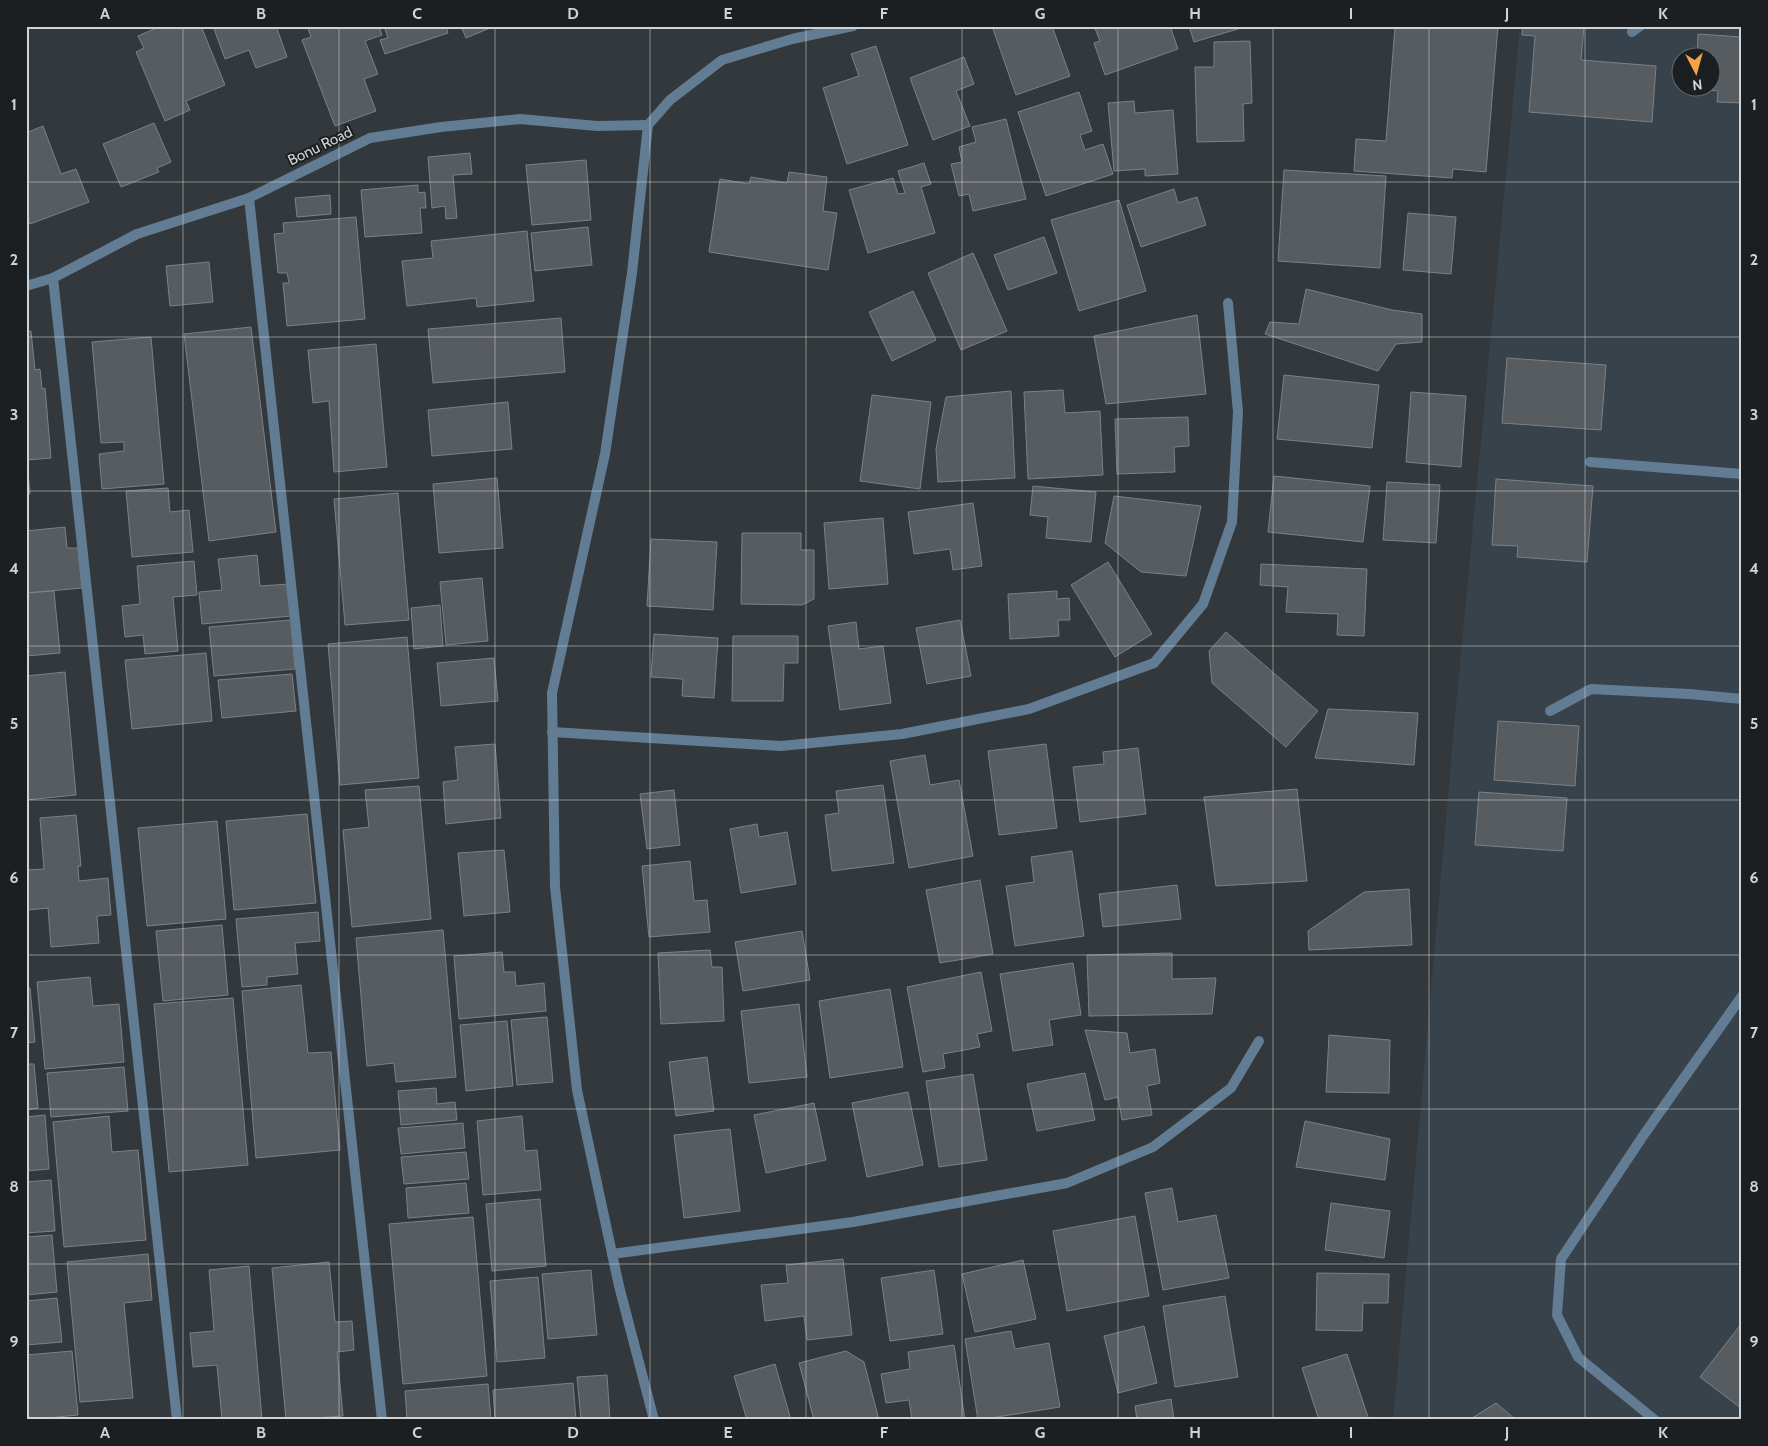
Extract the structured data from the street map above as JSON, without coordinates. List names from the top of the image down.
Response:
{
  "streets": {
    "street": ["Bonu Road"]
  },
  "north": "bottom",
  "grid": {
    "columns": [
      "A",
      "B",
      "C",
      "D",
      "E",
      "F",
      "G",
      "H",
      "I",
      "J",
      "K"
    ],
    "rows": [
      "1",
      "2",
      "3",
      "4",
      "5",
      "6",
      "7",
      "8",
      "9"
    ]
  }
}
